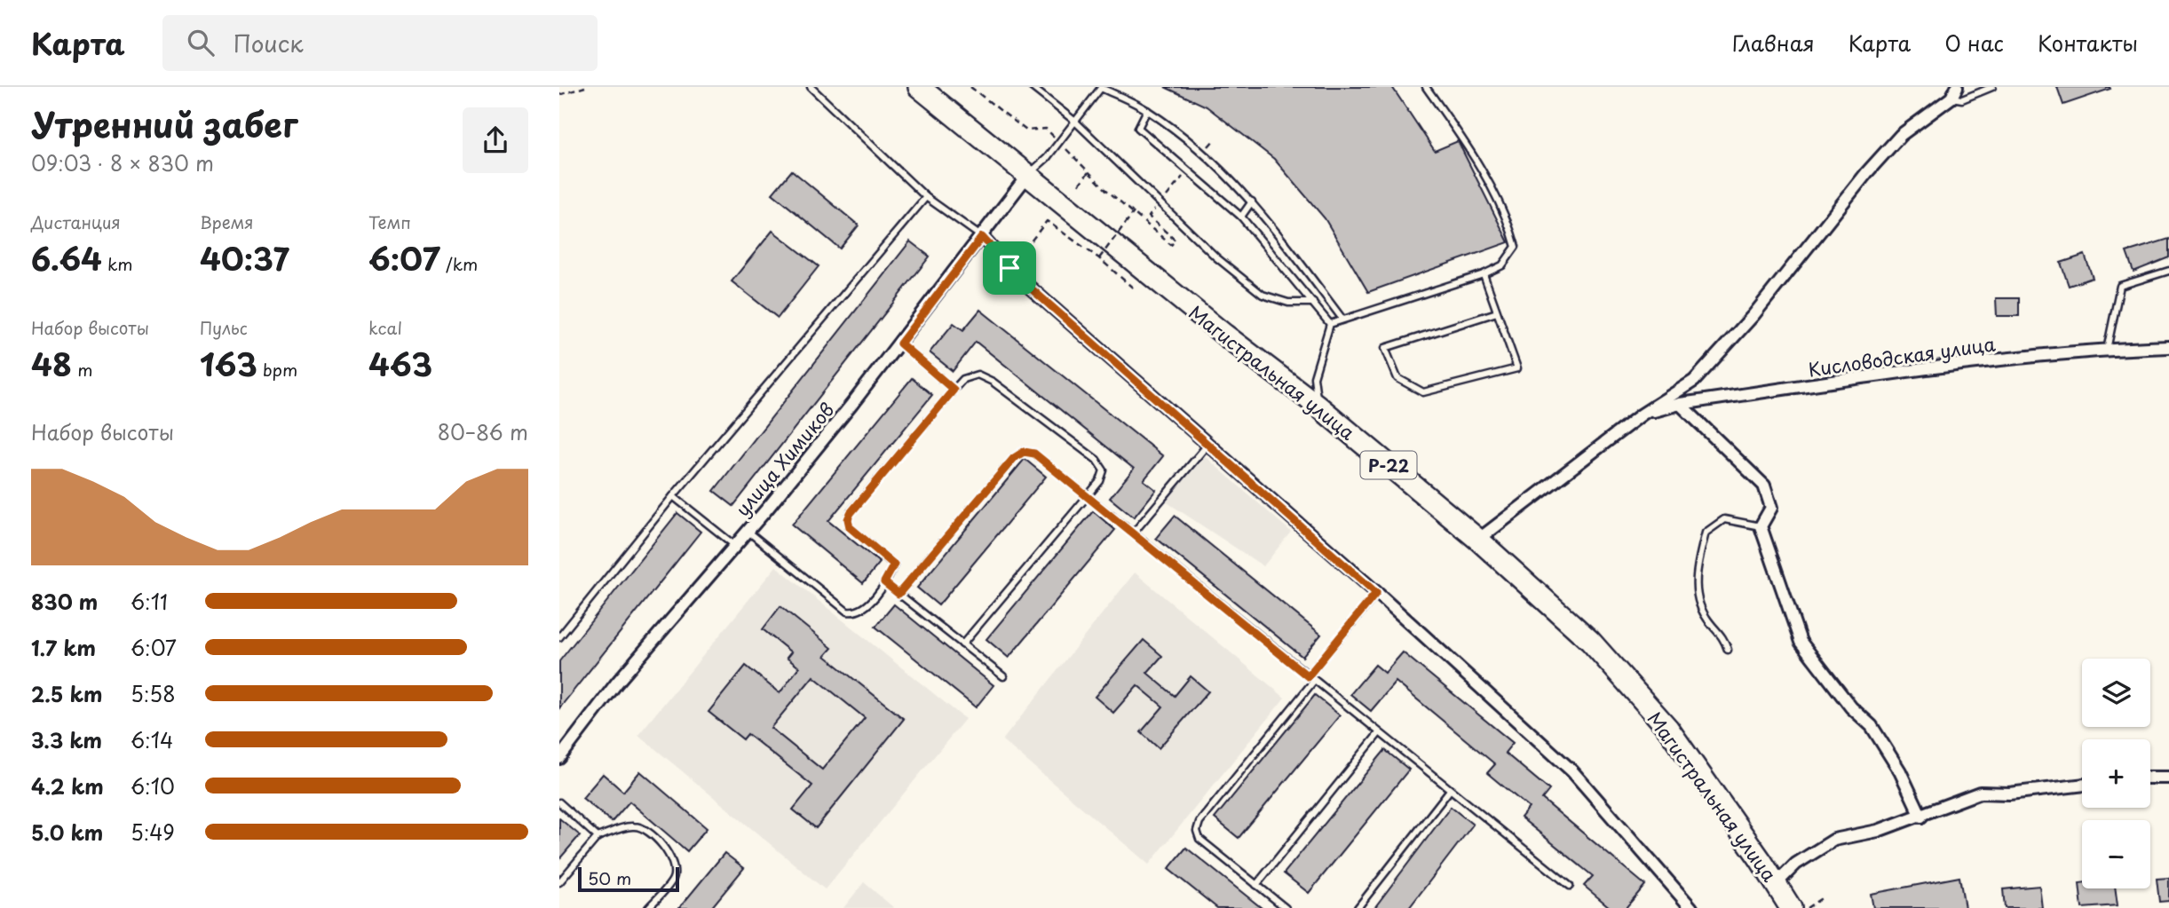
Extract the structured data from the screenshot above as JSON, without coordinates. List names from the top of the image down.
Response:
{
  "streets": {
    "highway": ["Магистральная улица", "Р-22"],
    "street": ["Кисловодская улица", "улица Химиков"]
  },
  "crossings": [
    ["Магистральная улица", "улица Химиков"]
  ],
  "scale_bar": "50 m",
  "page": {
    "header": "Карта",
    "search": "Поиск",
    "nav": [
      "Главная",
      "Карта",
      "О нас",
      "Контакты"
    ],
    "heading": ["Утренний забег", "09:03 · 8 × 830 m"],
    "stats": [
      ["Дистанция", "6.64 km"],
      ["Время", "40:37"],
      ["Темп", "6:07 /km"],
      ["Набор высоты", "48 m"],
      ["Пульс", "163 bpm"],
      ["kcal", "463"]
    ],
    "chart": ["Набор высоты", "80–86 m"],
    "list": [
      {
        "name": "830 m",
        "note": "6:11"
      },
      {
        "name": "1.7 km",
        "note": "6:07"
      },
      {
        "name": "2.5 km",
        "note": "5:58"
      },
      {
        "name": "3.3 km",
        "note": "6:14"
      },
      {
        "name": "4.2 km",
        "note": "6:10"
      },
      {
        "name": "5.0 km",
        "note": "5:49"
      }
    ],
    "map_buttons": ["+", "−"],
    "scale": "50 m"
  }
}
